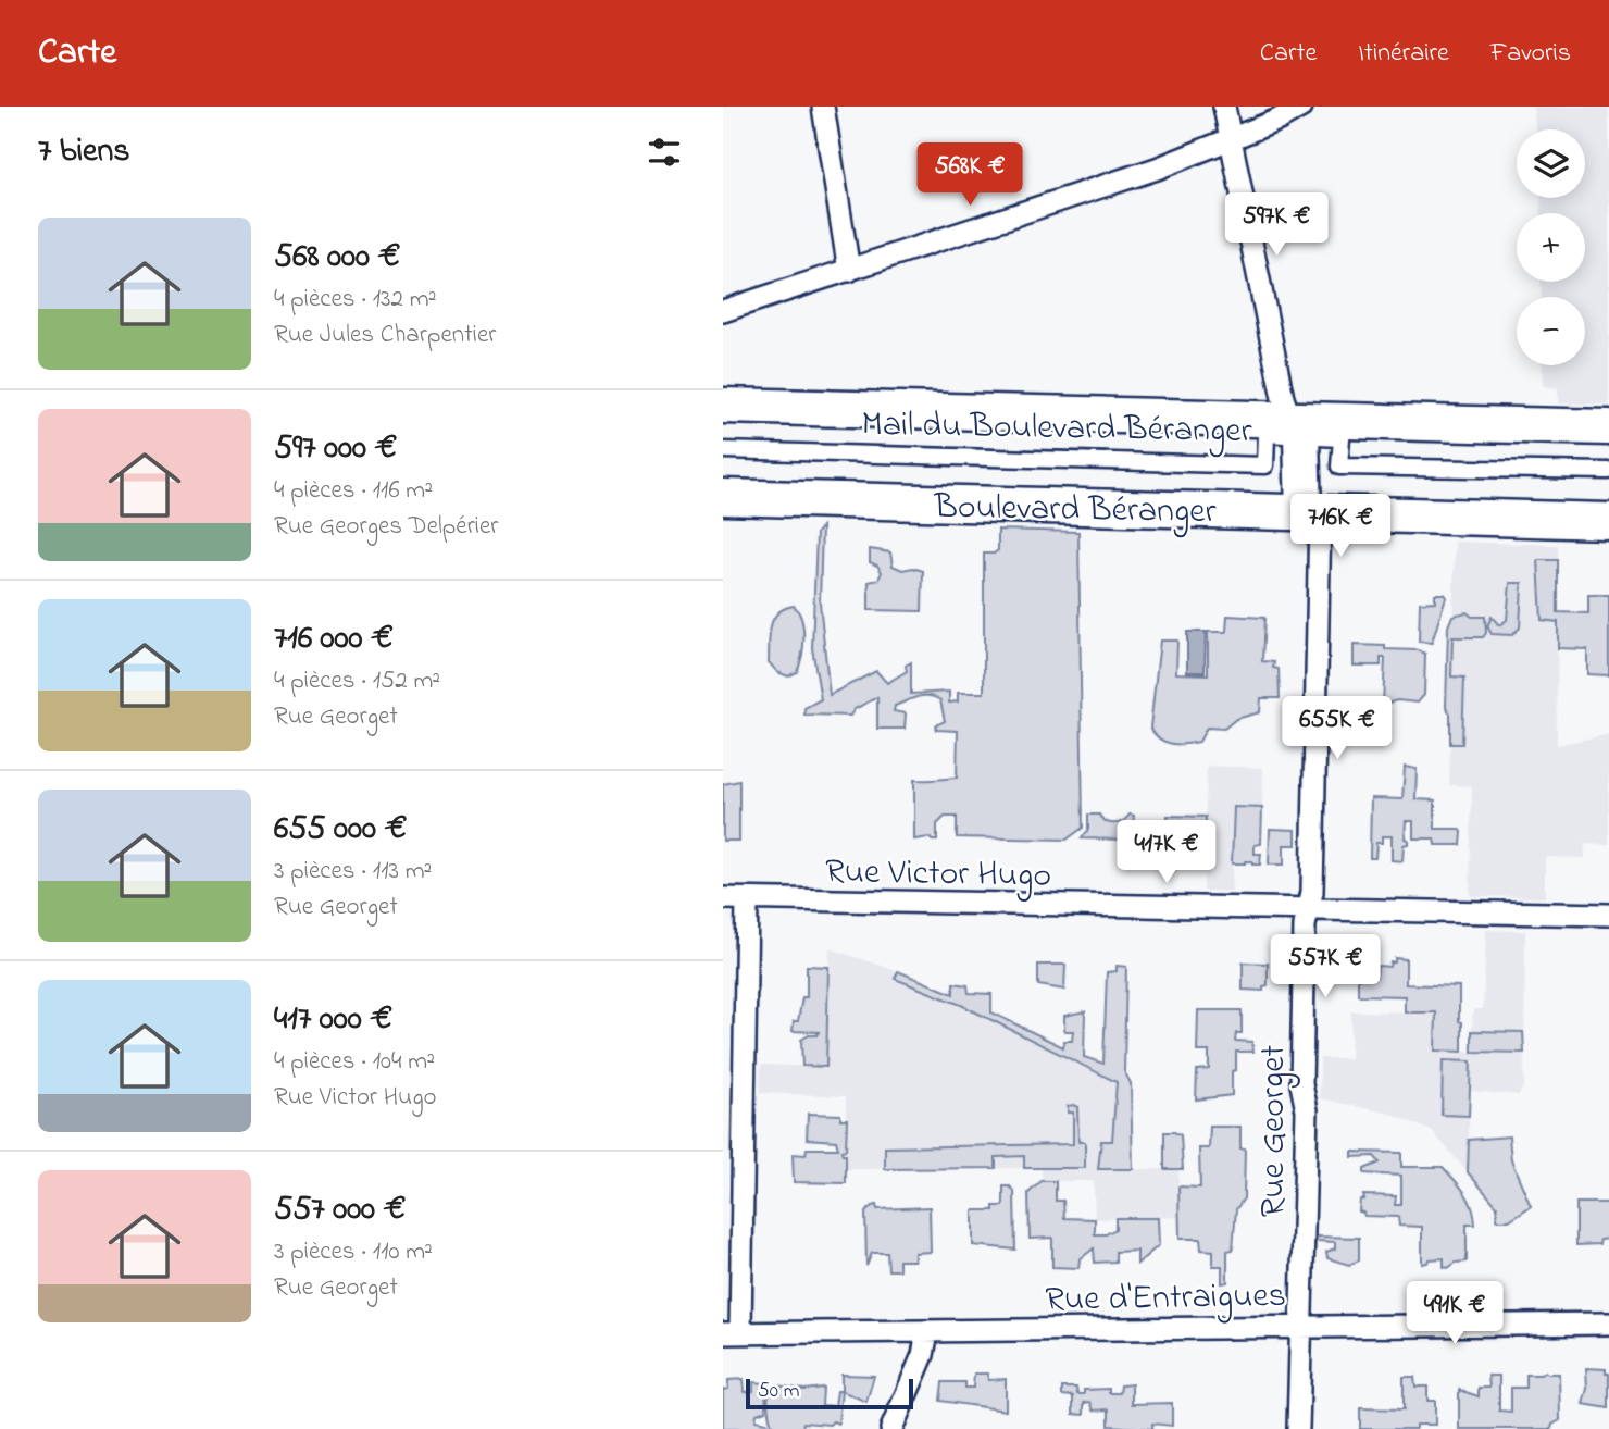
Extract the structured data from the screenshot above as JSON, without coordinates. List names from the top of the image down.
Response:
{
  "streets": {
    "main road": ["Boulevard Béranger"],
    "street": [
      "Mail du Boulevard Béranger",
      "Rue Victor Hugo",
      "Rue Georget",
      "Rue d'Entraigues"
    ]
  },
  "crossings": [
    ["Boulevard Béranger", "Rue Georget"],
    ["Rue Victor Hugo", "Rue Georget"],
    ["Rue Georget", "Rue d'Entraigues"]
  ],
  "scale_bar": "50 m",
  "page": {
    "header": "Carte",
    "nav": ["Carte", "Itinéraire", "Favoris"],
    "heading": "7 biens",
    "map_buttons": ["+", "−"],
    "price": [
      "568K €",
      "597K €",
      "716K €",
      "655K €",
      "417K €",
      "557K €",
      "491K €"
    ],
    "list": [
      {
        "name": "568 000 €",
        "note": "4 pièces · 132 m² · Rue Jules Charpentier"
      },
      {
        "name": "597 000 €",
        "note": "4 pièces · 116 m² · Rue Georges Delpérier"
      },
      {
        "name": "716 000 €",
        "note": "4 pièces · 152 m² · Rue Georget"
      },
      {
        "name": "655 000 €",
        "note": "3 pièces · 113 m² · Rue Georget"
      },
      {
        "name": "417 000 €",
        "note": "4 pièces · 104 m² · Rue Victor Hugo"
      },
      {
        "name": "557 000 €",
        "note": "3 pièces · 110 m² · Rue Georget"
      }
    ],
    "scale": "50 m"
  }
}
